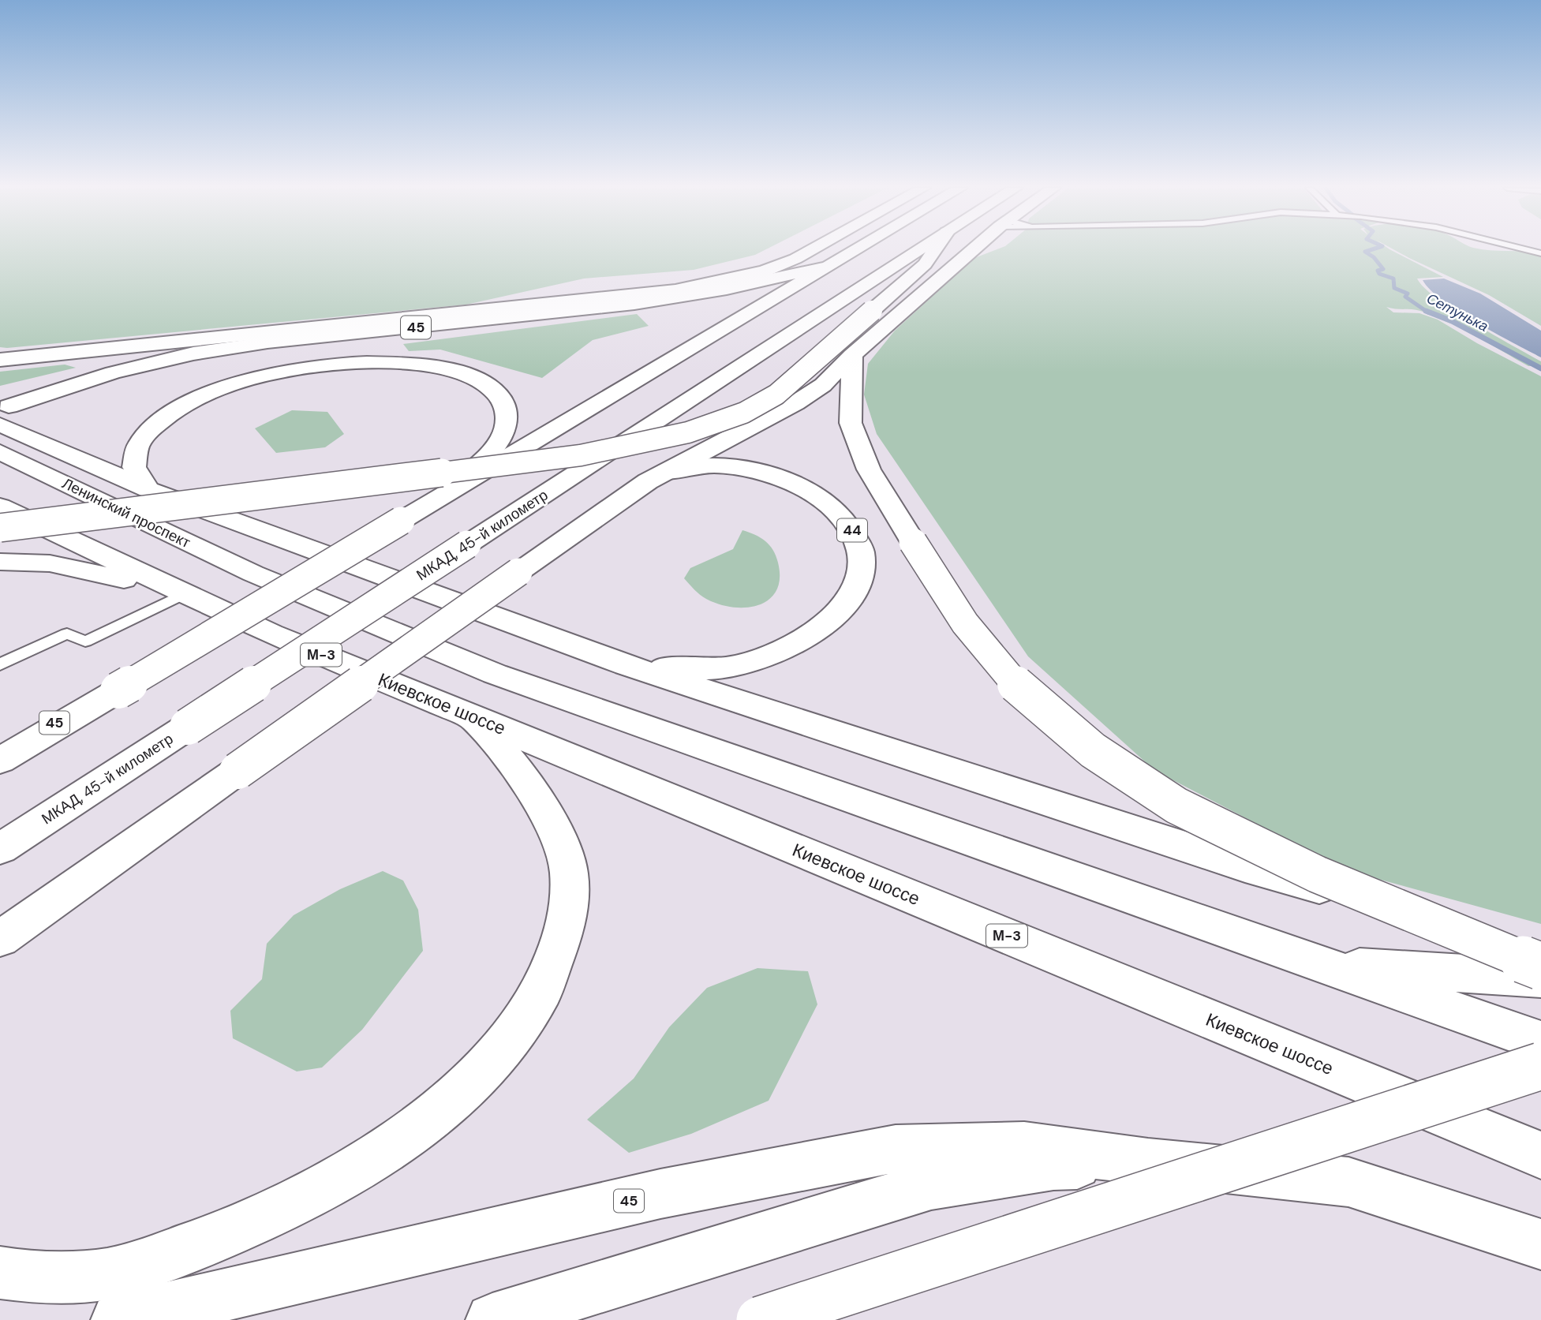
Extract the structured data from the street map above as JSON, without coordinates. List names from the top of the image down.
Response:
{
  "streets": {
    "main road": [
      "45",
      "Ленинский проспект",
      "44",
      "МКАД, 45-й километр",
      "М-3",
      "Киевское шоссе"
    ]
  },
  "water": ["Сетунька"]
}
